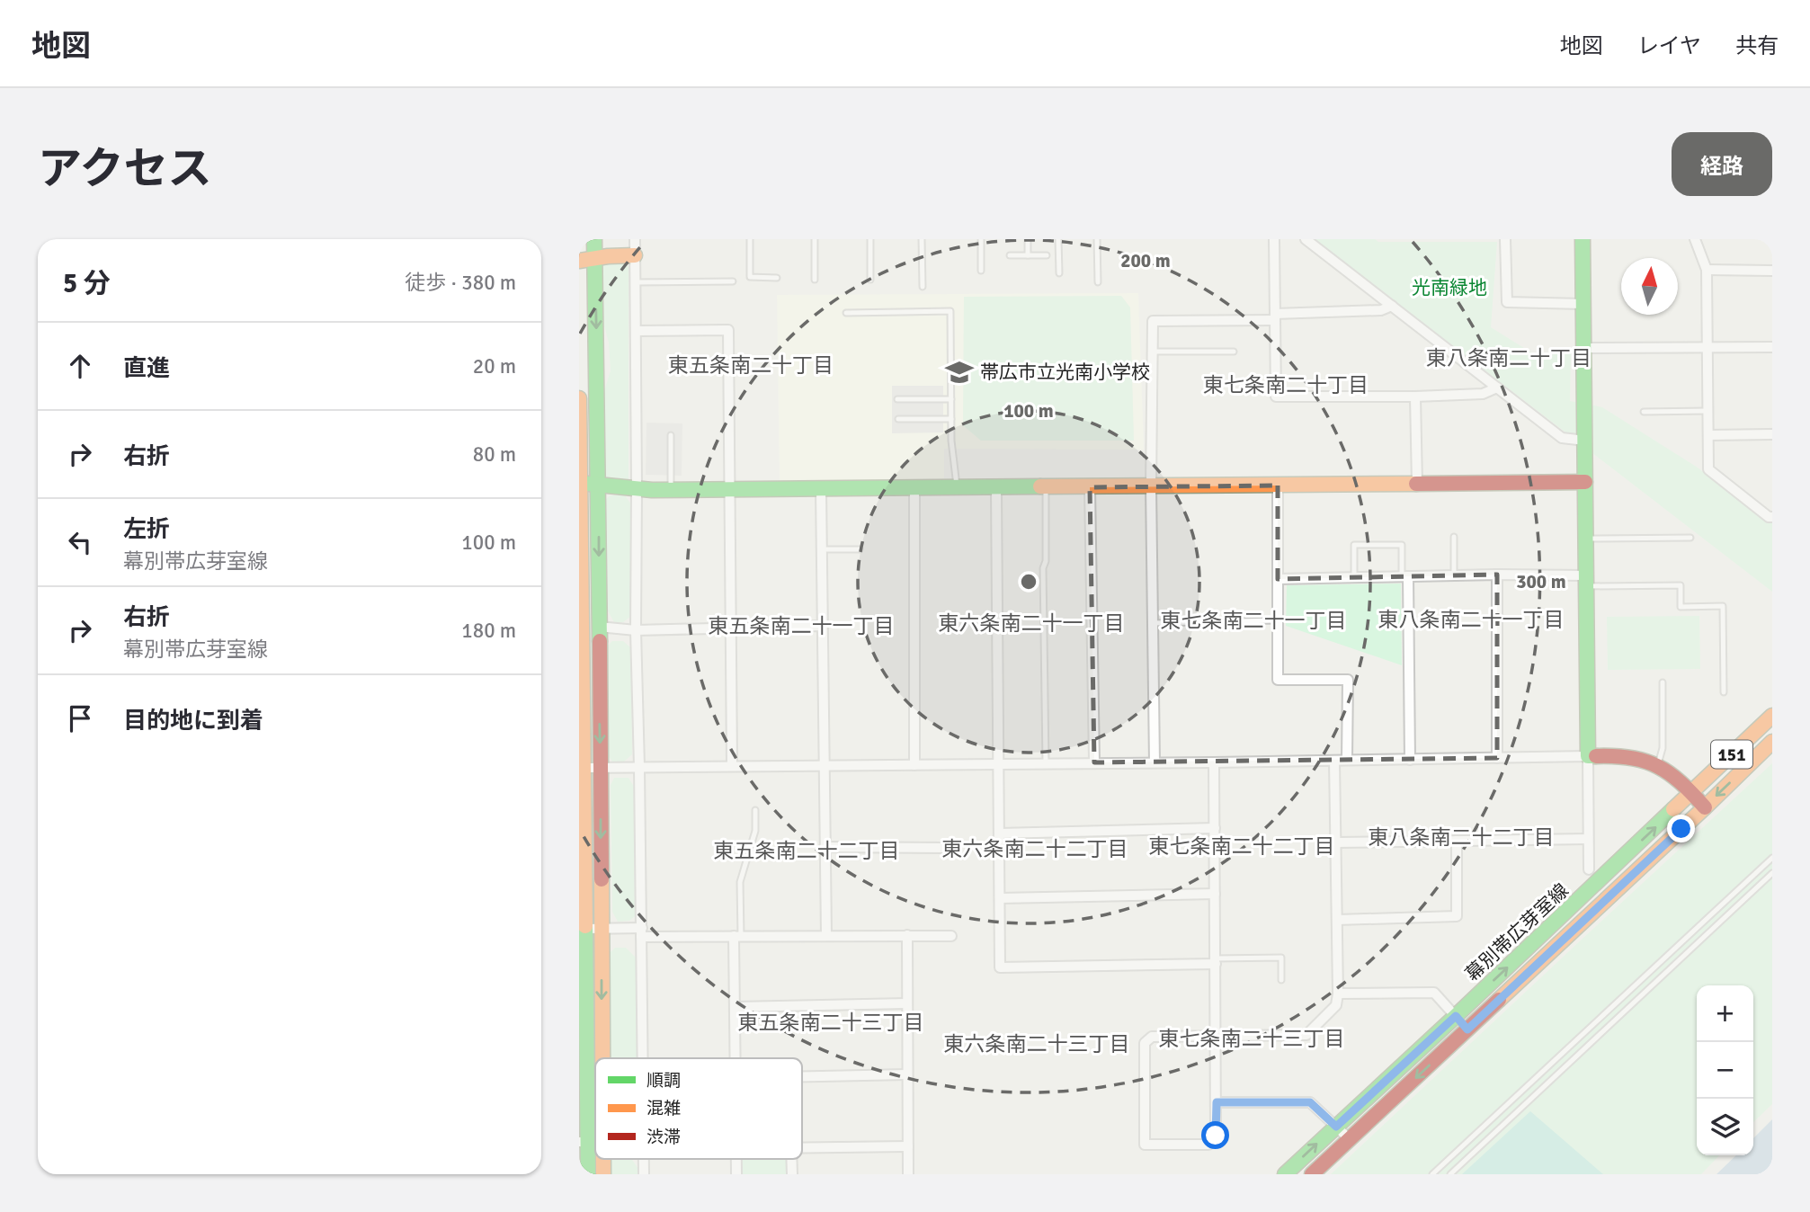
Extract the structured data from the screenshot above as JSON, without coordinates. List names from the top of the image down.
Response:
{
  "streets": {
    "street": ["151", "幕別帯広芽室線"]
  },
  "districts": [
    "東八条南二十丁目",
    "東五条南二十丁目",
    "東七条南二十丁目",
    "東八条南二十一丁目",
    "東七条南二十一丁目",
    "東六条南二十一丁目",
    "東五条南二十一丁目",
    "東八条南二十二丁目",
    "東七条南二十二丁目",
    "東六条南二十二丁目",
    "東五条南二十二丁目",
    "東五条南二十三丁目",
    "東七条南二十三丁目",
    "東六条南二十三丁目"
  ],
  "parks": ["光南緑地"],
  "places": {
    "school or university": ["帯広市立光南小学校"]
  },
  "legend": ["順調", "混雑", "渋滞"],
  "north": "top",
  "page": {
    "header": "地図",
    "nav": ["地図", "レイヤ", "共有"],
    "title": "アクセス",
    "buttons": "経路",
    "heading": ["5 分", "徒歩 · 380 m"],
    "list": [
      ["直進", "20 m"],
      ["右折", "80 m"],
      ["左折", "幕別帯広芽室線", "100 m"],
      ["右折", "幕別帯広芽室線", "180 m"],
      "目的地に到着"
    ],
    "map_buttons": ["+", "−"]
  },
  "rings": ["200 m", "100 m", "300 m"]
}
